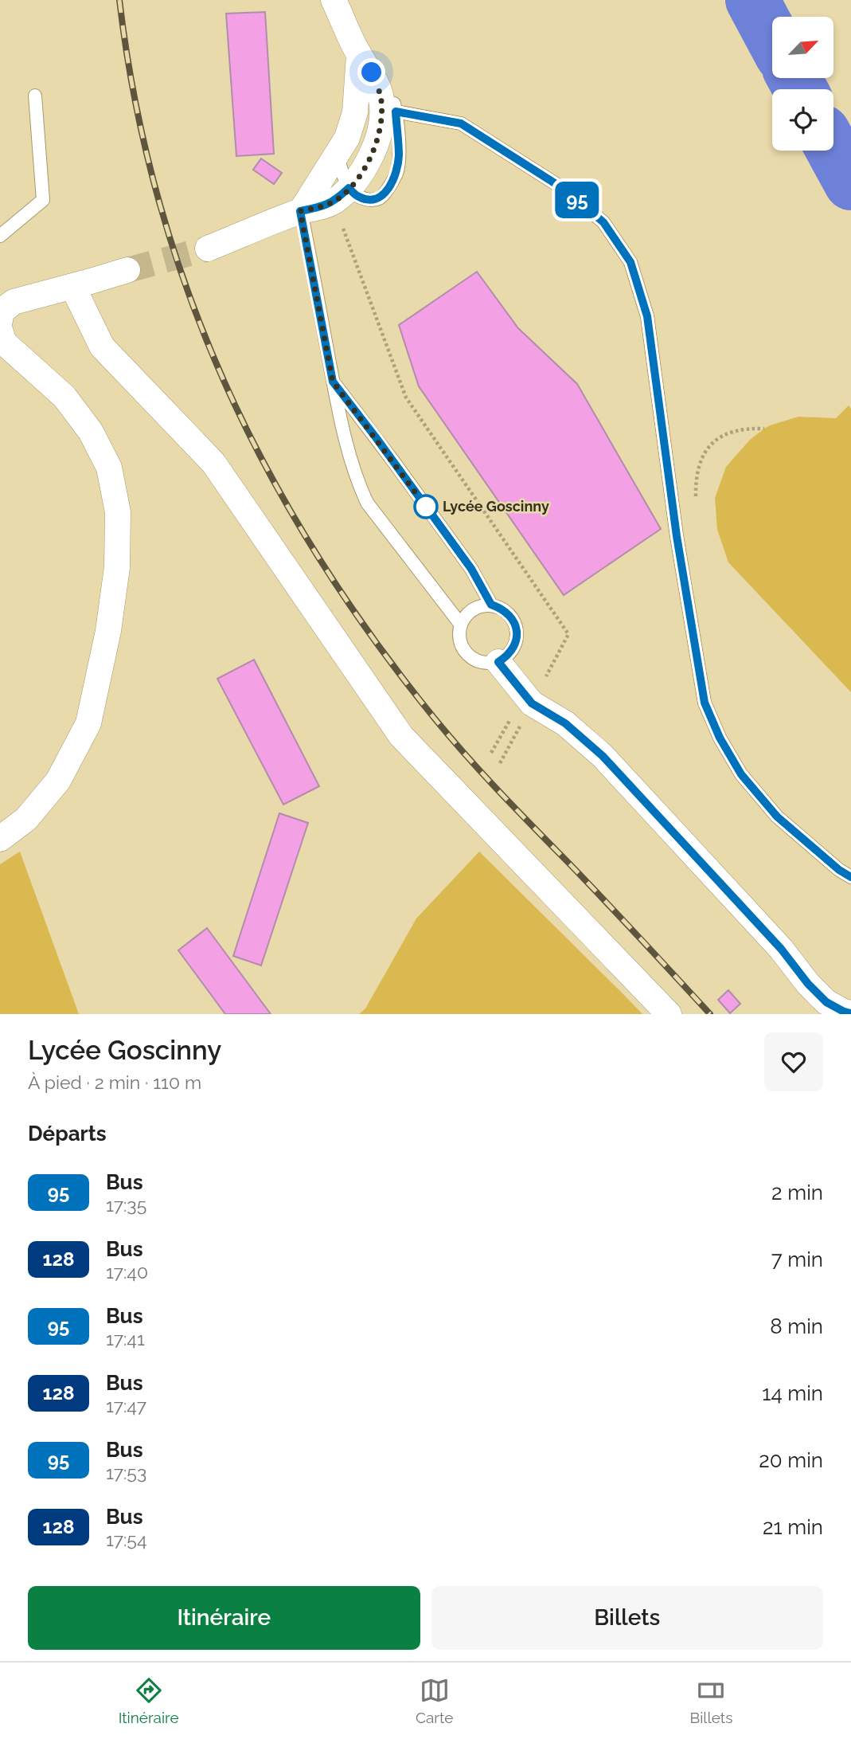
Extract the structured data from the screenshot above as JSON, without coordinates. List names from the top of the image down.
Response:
{
  "places": ["Lycée Goscinny"],
  "lines": ["bus line 95"],
  "north": "top right",
  "page": {
    "on_map": "95",
    "heading": [
      ["Lycée Goscinny", "À pied · 2 min · 110 m"],
      "Départs"
    ],
    "list": [
      {
        "mark": "95",
        "name": "Bus",
        "note": "17:35",
        "value": "2 min"
      },
      {
        "mark": "128",
        "name": "Bus",
        "note": "17:40",
        "value": "7 min"
      },
      {
        "mark": "95",
        "name": "Bus",
        "note": "17:41",
        "value": "8 min"
      },
      {
        "mark": "128",
        "name": "Bus",
        "note": "17:47",
        "value": "14 min"
      },
      {
        "mark": "95",
        "name": "Bus",
        "note": "17:53",
        "value": "20 min"
      },
      {
        "mark": "128",
        "name": "Bus",
        "note": "17:54",
        "value": "21 min"
      }
    ],
    "buttons": ["Itinéraire", "Billets"],
    "tabs": ["Itinéraire", "Carte", "Billets"]
  }
}
